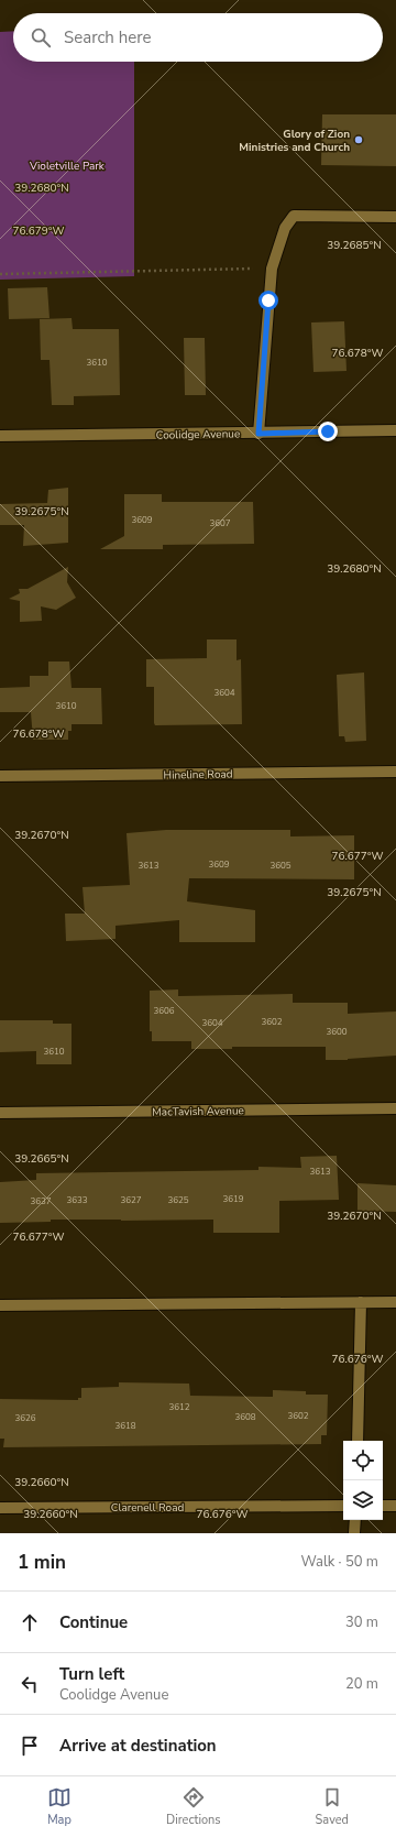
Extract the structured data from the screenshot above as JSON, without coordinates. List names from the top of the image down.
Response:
{
  "streets": {
    "street": [
      "Coolidge Avenue",
      "Hineline Road",
      "MacTavish Avenue",
      "Clarenell Road"
    ]
  },
  "parks": ["Violetville Park"],
  "places": ["Glory of Zion Ministries and Church"],
  "house_numbers": [
    "3610",
    "3609",
    "3607",
    "3604",
    "3610",
    "3609",
    "3613",
    "3605",
    "3606",
    "3602",
    "3604",
    "3600",
    "3610",
    "3613",
    "3619",
    "3633",
    "3627",
    "3625",
    "3637",
    "3612",
    "3602",
    "3608",
    "3626",
    "3618"
  ],
  "page": {
    "search": "Search here",
    "heading": ["1 min", "Walk · 50 m"],
    "list": [
      ["Continue", "30 m"],
      ["Turn left", "Coolidge Avenue", "20 m"],
      "Arrive at destination"
    ],
    "nav": ["Map", "Directions", "Saved"]
  },
  "coordinates": [
    "39.2680°N",
    "76.679°W",
    "39.2685°N",
    "76.678°W",
    "39.2675°N",
    "39.2670°N",
    "76.677°W",
    "39.2665°N",
    "76.676°W",
    "39.2660°N"
  ]
}
